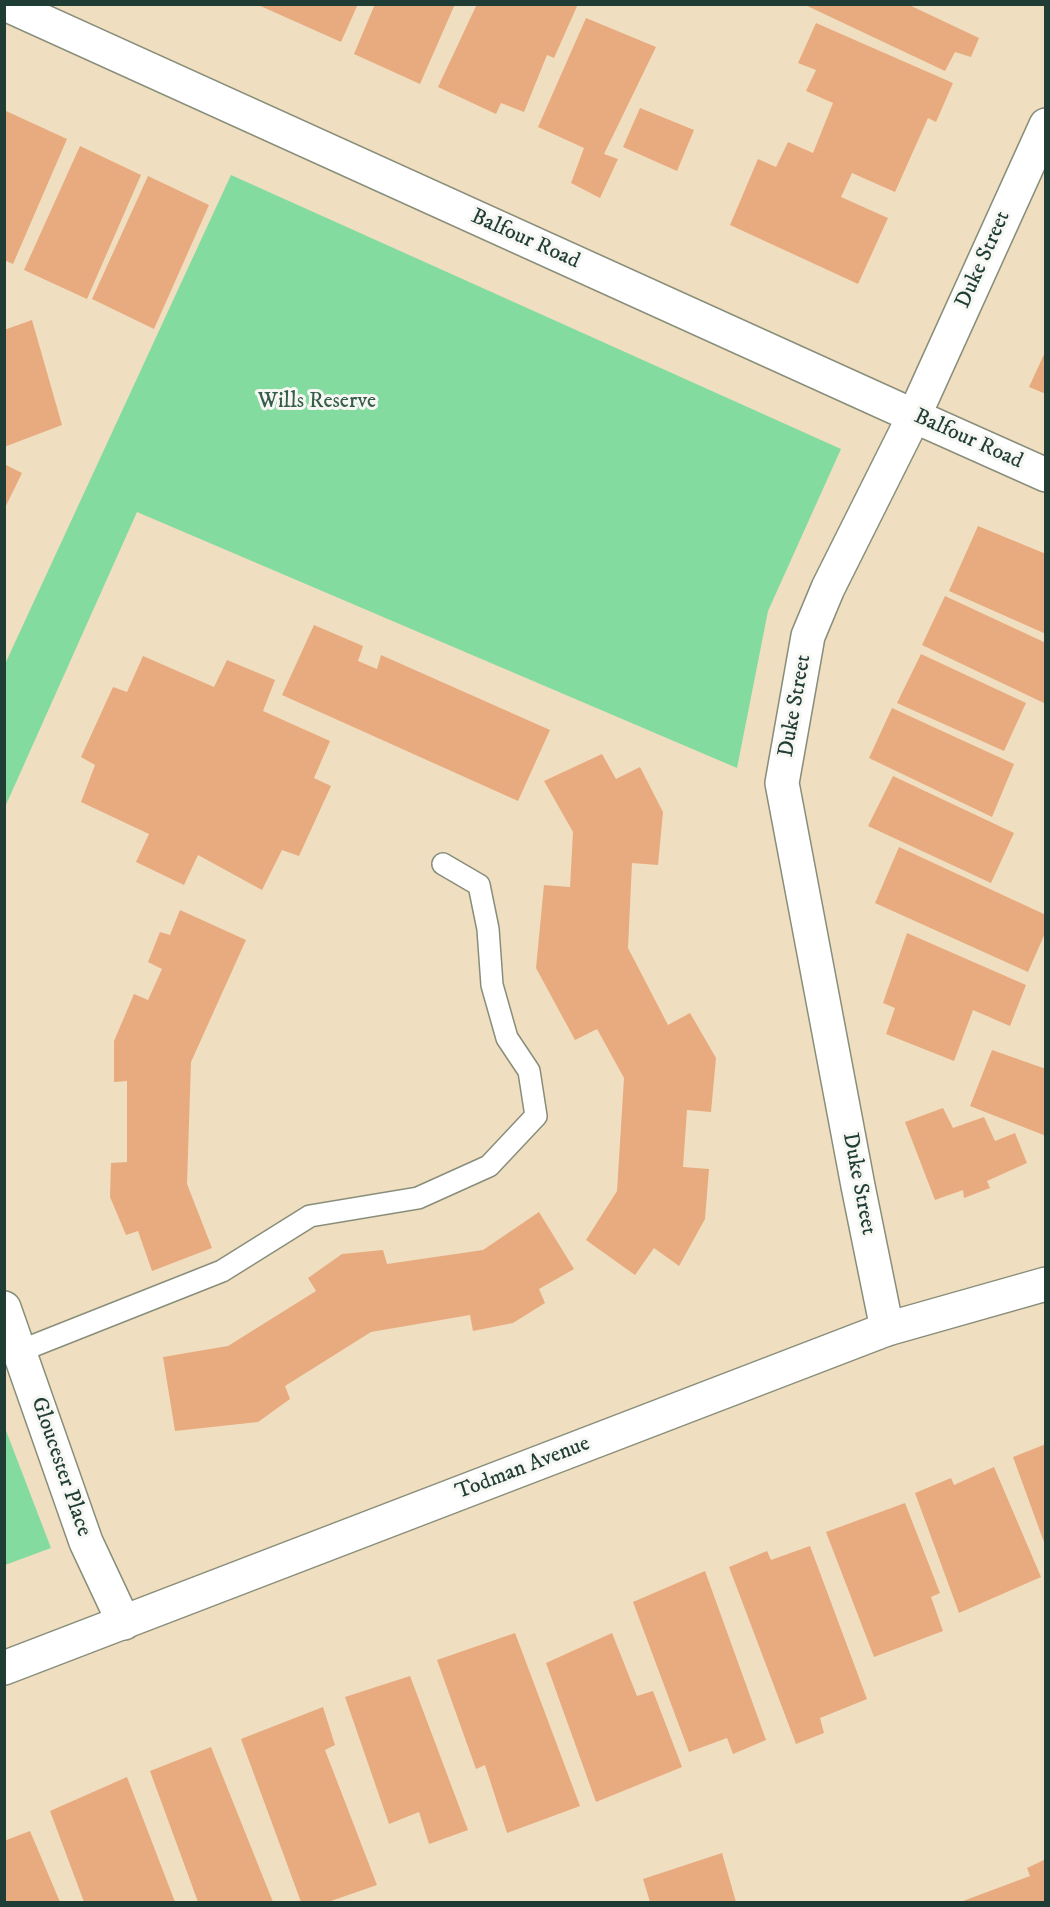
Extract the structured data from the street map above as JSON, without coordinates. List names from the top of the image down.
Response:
{
  "streets": {
    "street": [
      "Balfour Road",
      "Duke Street",
      "Gloucester Place",
      "Todman Avenue"
    ]
  },
  "crossings": [
    ["Balfour Road", "Duke Street"],
    ["Duke Street", "Todman Avenue"],
    ["Gloucester Place", "Todman Avenue"]
  ],
  "parks": ["Wills Reserve"]
}
